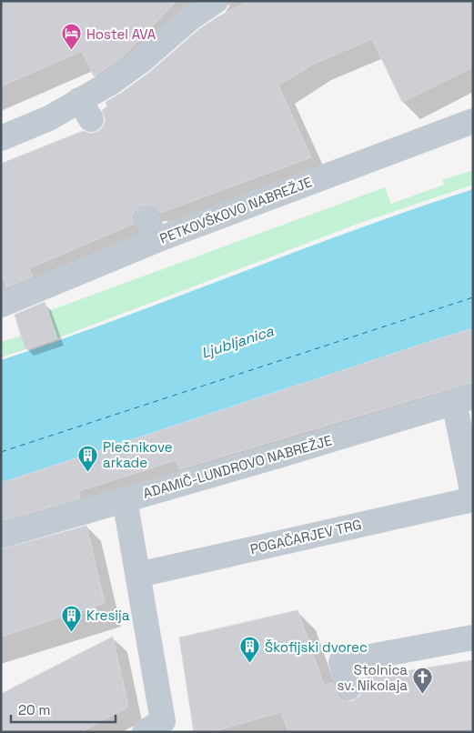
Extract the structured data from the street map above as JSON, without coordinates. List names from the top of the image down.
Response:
{
  "streets": {
    "street": ["PETKOVŠKOVO NABREŽJE", "ADAMIČ-LUNDROVO NABREŽJE", "POGAČARJEV TRG"]
  },
  "water": ["Ljubljanica"],
  "places": {
    "hotel": ["Hostel AVA"],
    "building": ["Plečnikove arkade", "Kresija", "Škofijski dvorec"],
    "church": ["Stolnica sv. Nikolaja"]
  },
  "scale_bar": "20 m"
}
